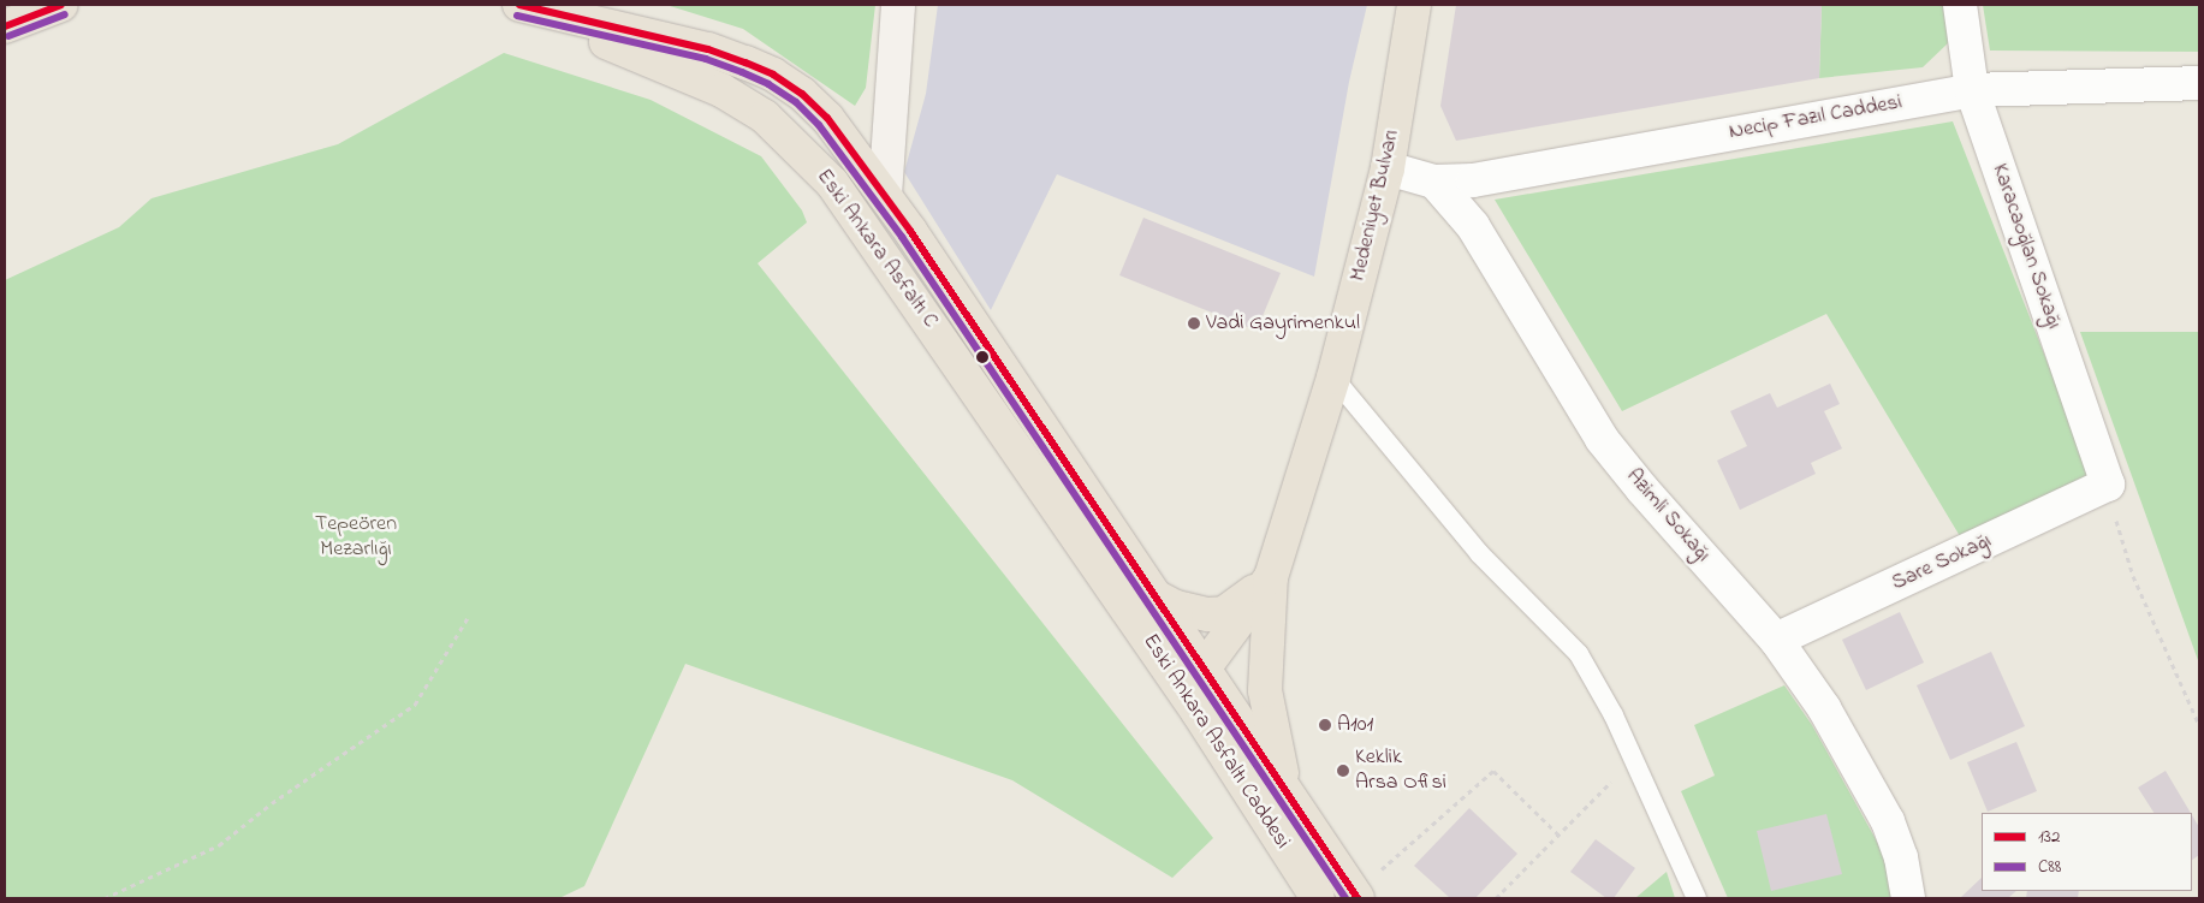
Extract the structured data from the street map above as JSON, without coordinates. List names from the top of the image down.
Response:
{
  "streets": {
    "main road": ["Medeniyet Bulvarı", "Eski Ankara Asfaltı C", "Eski Ankara Asfaltı Caddesi"],
    "street": [
      "Necip Fazıl Caddesi",
      "Karacaoğlan Sokağı",
      "Azimli Sokağı",
      "Sare Sokağı"
    ]
  },
  "crossings": [
    ["Necip Fazıl Caddesi", "Karacaoğlan Sokağı"],
    ["Necip Fazıl Caddesi", "Azimli Sokağı"],
    ["Medeniyet Bulvarı", "Eski Ankara Asfaltı Caddesi"],
    ["Karacaoğlan Sokağı", "Sare Sokağı"],
    ["Eski Ankara Asfaltı C", "Eski Ankara Asfaltı Caddesi"],
    ["Azimli Sokağı", "Sare Sokağı"]
  ],
  "parks": ["Tepeören Mezarlığı"],
  "places": ["Vadi Gayrimenkul", "A101", "Keklik Arsa Ofisi"],
  "lines": ["transit line 132", "transit line C88"],
  "legend": ["132", "C88"]
}
